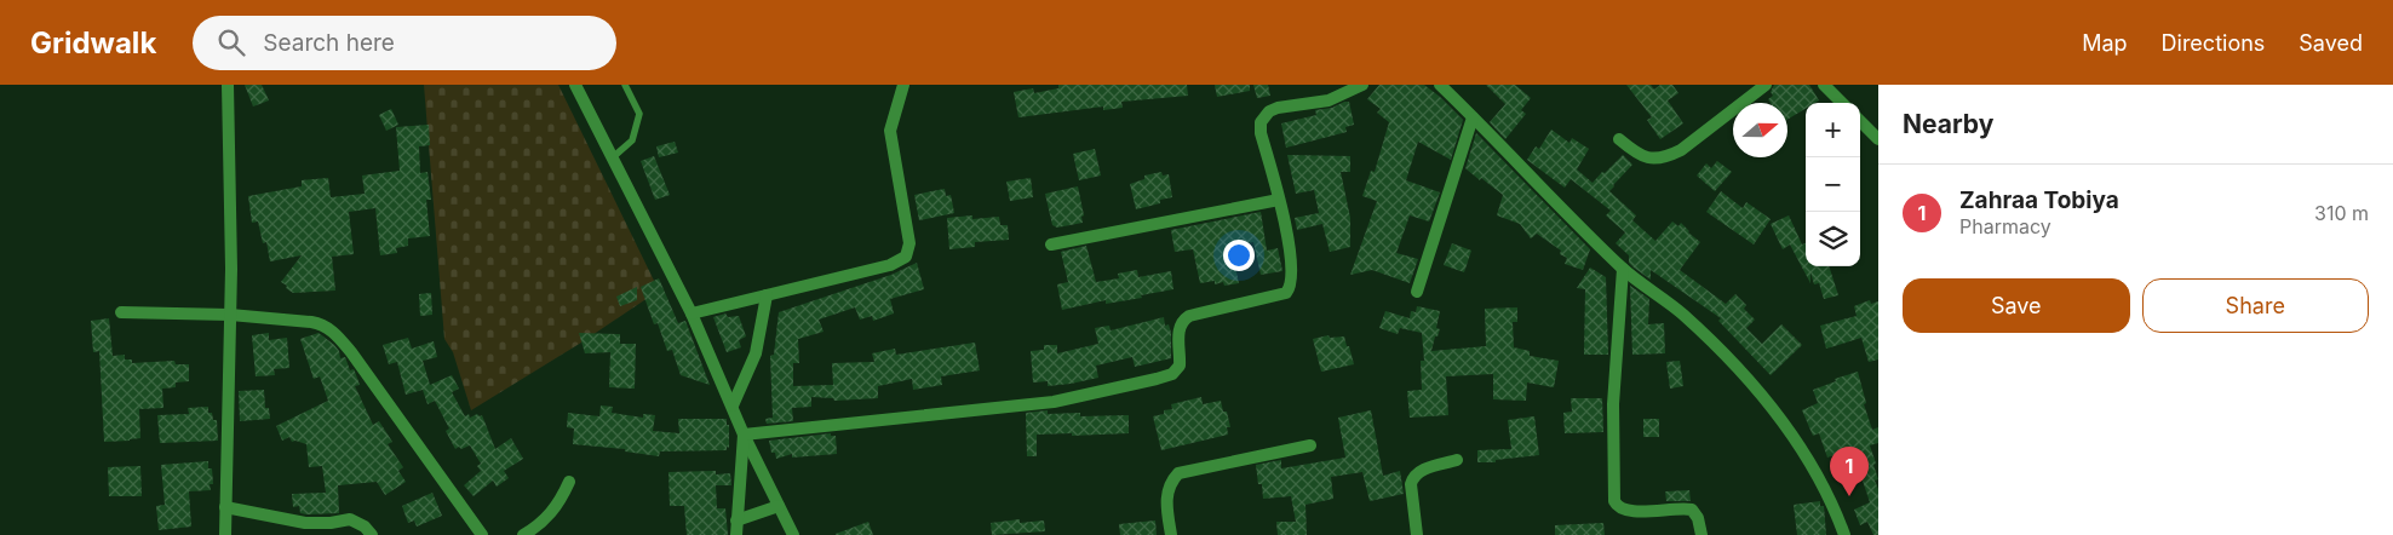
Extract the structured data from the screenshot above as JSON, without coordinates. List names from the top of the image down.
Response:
{
  "north": "right",
  "page": {
    "header": "Gridwalk",
    "search": "Search here",
    "nav": ["Map", "Directions", "Saved"],
    "heading": "Nearby",
    "map_buttons": ["+", "−"],
    "list": [
      {
        "mark": "1",
        "name": "Zahraa Tobiya",
        "note": "Pharmacy",
        "value": "310 m"
      }
    ],
    "buttons": ["Save", "Share"],
    "pins": "1"
  }
}
